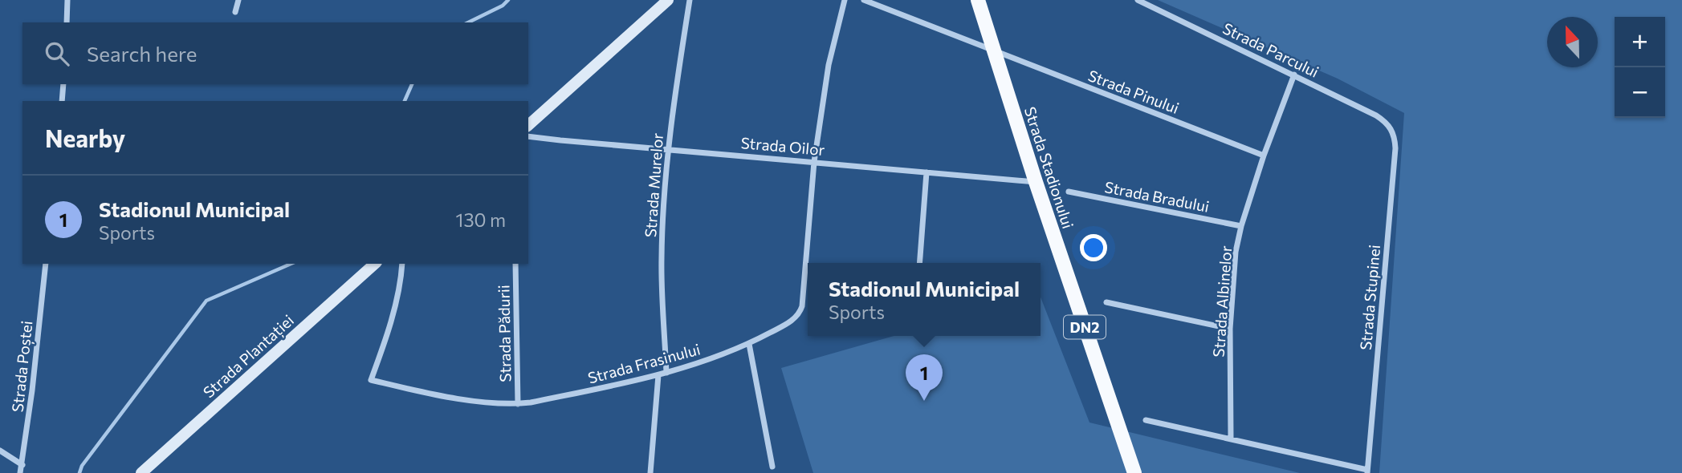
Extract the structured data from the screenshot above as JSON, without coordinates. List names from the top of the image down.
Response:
{
  "streets": {
    "main road": ["Strada Stadionului", "DN2", "Strada Plantației"],
    "street": [
      "Strada Parcului",
      "Strada Pinului",
      "Strada Oilor",
      "Strada Murelor",
      "Strada Bradului",
      "Strada Stupinei",
      "Strada Albinelor",
      "Strada Pădurii",
      "Strada Frasinului",
      "Strada Poștei"
    ]
  },
  "crossings": [
    ["Strada Parcului", "Strada Stupinei"],
    ["Strada Parcului", "Strada Albinelor"],
    ["Strada Pinului", "Strada Stadionului"],
    ["Strada Pinului", "Strada Albinelor"],
    ["Strada Oilor", "Strada Stadionului"],
    ["Strada Oilor", "Strada Murelor"],
    ["Strada Oilor", "Strada Frasinului"],
    ["Strada Murelor", "Strada Frasinului"],
    ["Strada Bradului", "Strada Albinelor"],
    ["Strada Stupinei", "Strada Albinelor"],
    ["Strada Pădurii", "Strada Frasinului"]
  ],
  "north": "top",
  "page": {
    "map_buttons": ["+", "−"],
    "search": "Search here",
    "heading": "Nearby",
    "list": [
      {
        "mark": "1",
        "name": "Stadionul Municipal",
        "note": "Sports",
        "value": "130 m"
      }
    ],
    "popup": ["Stadionul Municipal", "Sports"],
    "pins": "1"
  }
}
